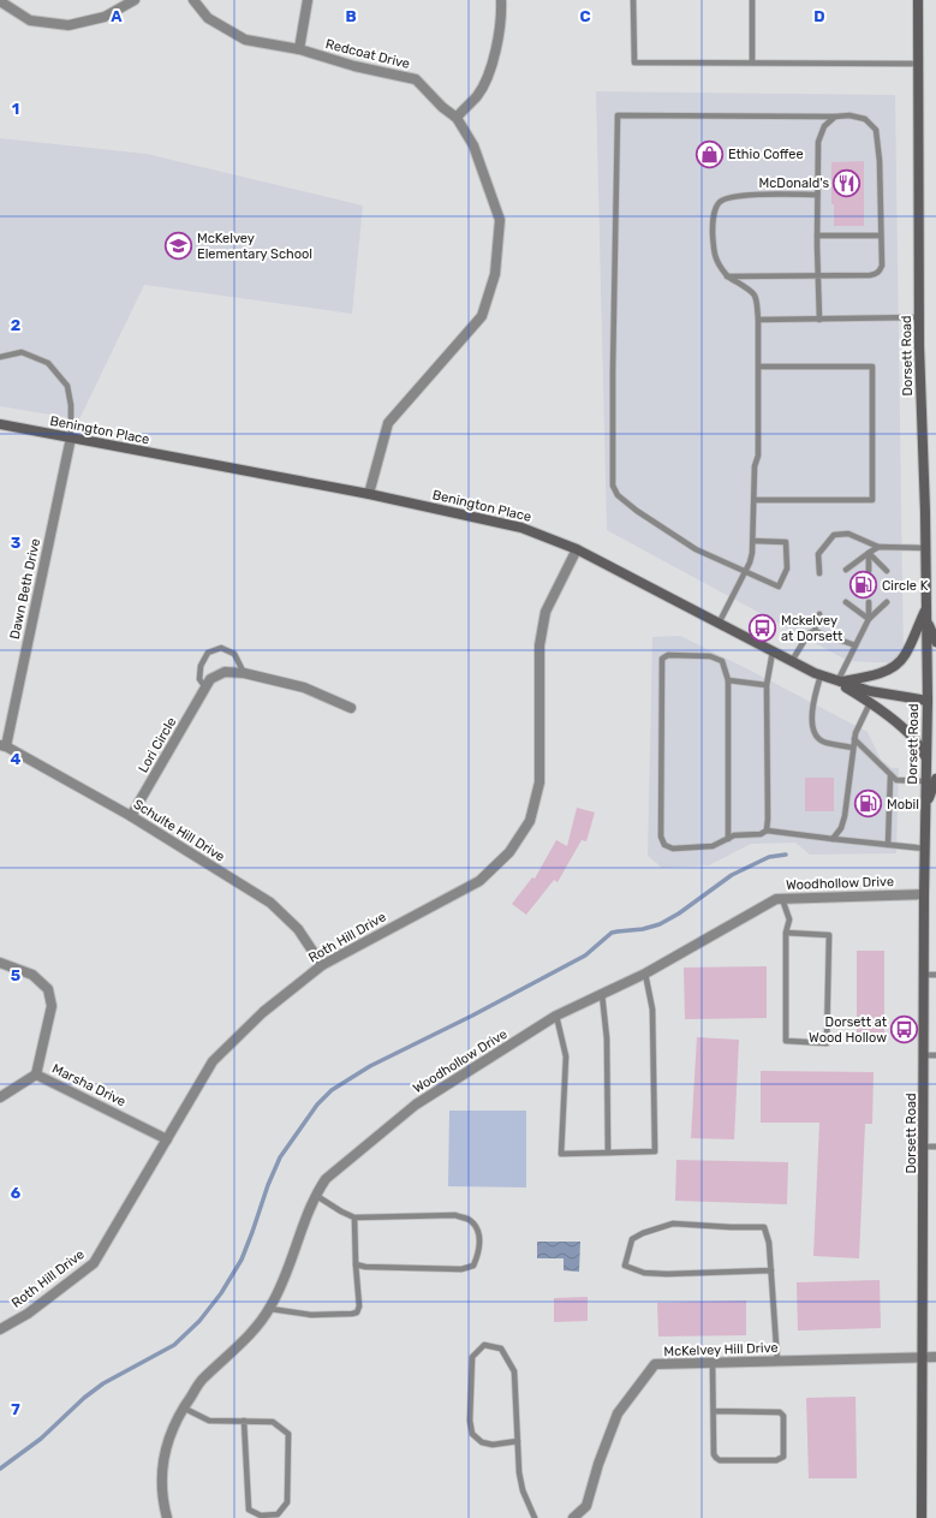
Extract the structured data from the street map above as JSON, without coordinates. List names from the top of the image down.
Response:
{
  "streets": {
    "main road": ["Dorsett Road", "Benington Place"],
    "street": [
      "Redcoat Drive",
      "Dawn Beth Drive",
      "Lori Circle",
      "Schulte Hill Drive",
      "Woodhollow Drive",
      "Roth Hill Drive",
      "Marsha Drive",
      "McKelvey Hill Drive"
    ]
  },
  "crossings": [
    ["Redcoat Drive", "Benington Place"],
    ["Dorsett Road", "Benington Place"],
    ["Dorsett Road", "Woodhollow Drive"],
    ["Dorsett Road", "McKelvey Hill Drive"],
    ["Benington Place", "Dawn Beth Drive"],
    ["Benington Place", "Roth Hill Drive"],
    ["Dawn Beth Drive", "Schulte Hill Drive"],
    ["Lori Circle", "Schulte Hill Drive"],
    ["Schulte Hill Drive", "Roth Hill Drive"],
    ["Roth Hill Drive", "Marsha Drive"]
  ],
  "places": {
    "shop": ["Ethio Coffee"],
    "restaurant": ["McDonald's"],
    "school or university": ["McKelvey Elementary School"],
    "fuel station": ["Circle K", "Mobil"],
    "bus stop": ["Mckelvey at Dorsett", "Dorsett at Wood Hollow"]
  },
  "grid": {
    "columns": [
      "A",
      "B",
      "C",
      "D"
    ],
    "rows": [
      "1",
      "2",
      "3",
      "4",
      "5",
      "6",
      "7"
    ]
  }
}
